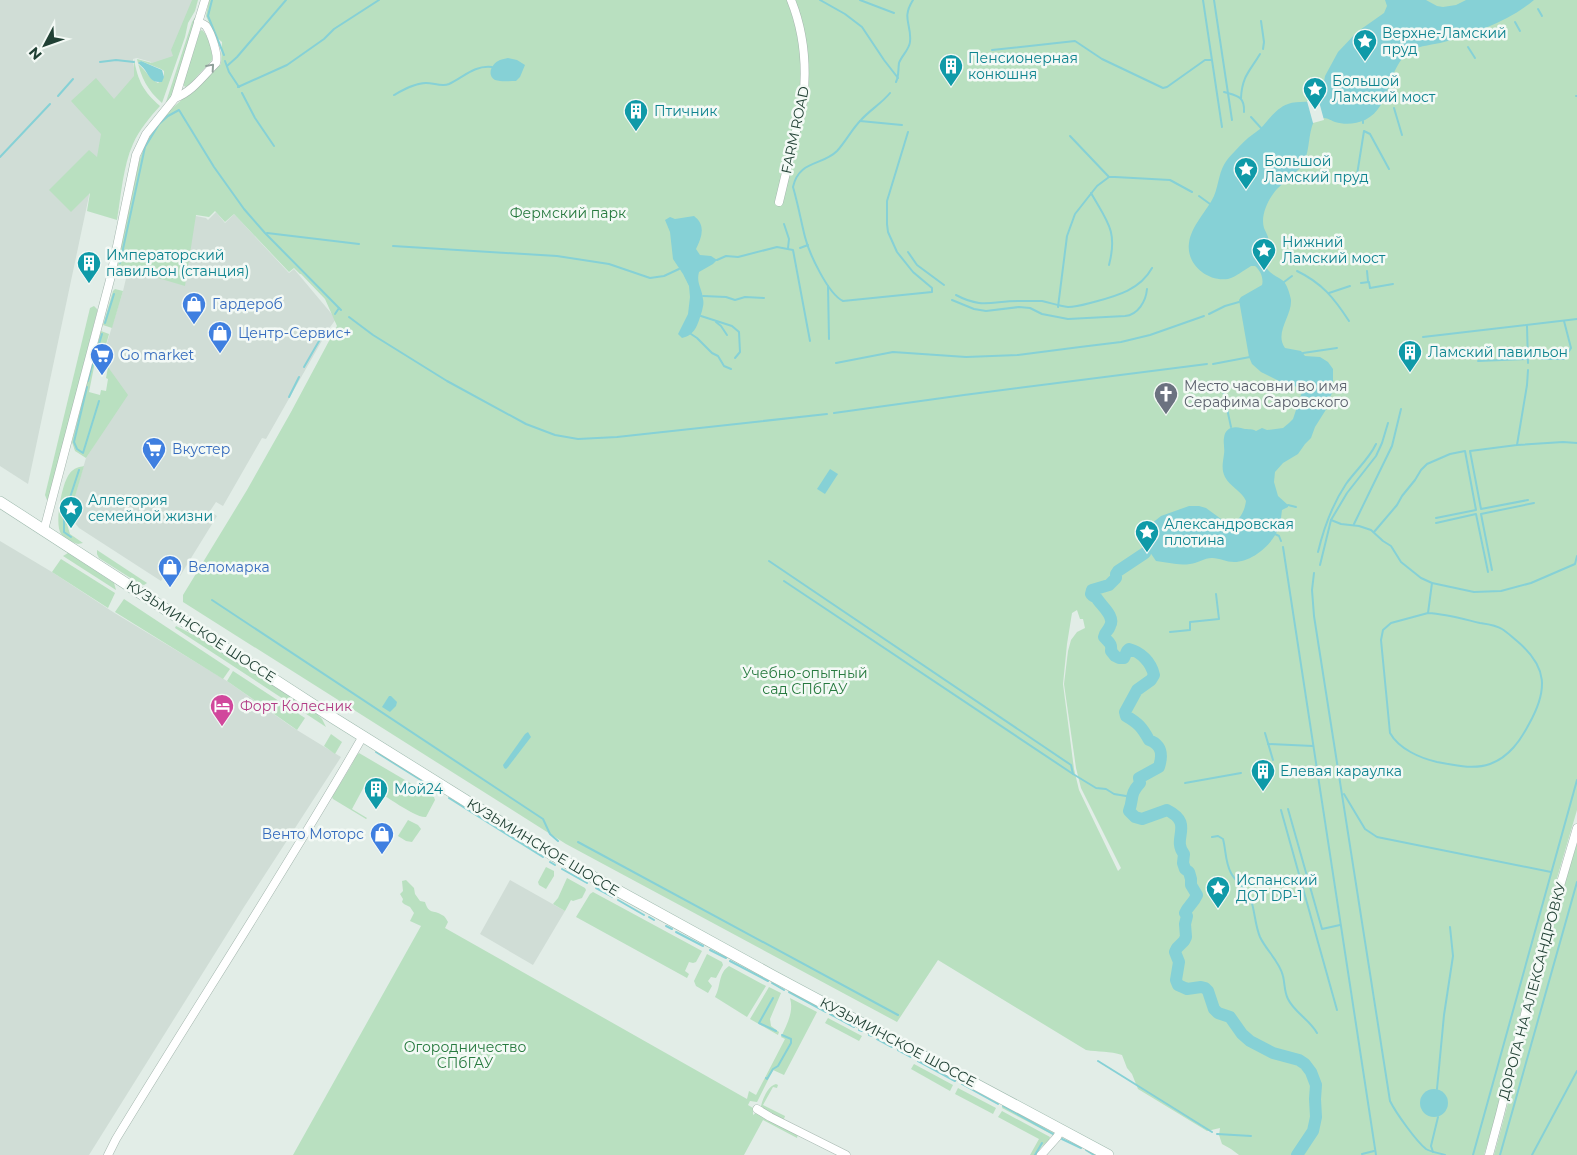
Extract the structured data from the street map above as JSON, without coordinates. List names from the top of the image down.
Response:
{
  "streets": {
    "main road": ["КУЗЬМИНСКОЕ ШОССЕ"],
    "street": ["FARM ROAD", "ДОРОГА НА АЛЕКСАНДРОВКУ"]
  },
  "parks": ["Фермский парк", "Учебно-опытный сад СПбГАУ", "Огородничество СПбГАУ"],
  "places": {
    "place": [
      "Верхне-Ламский пруд",
      "Большой Ламский мост",
      "Большой Ламский пруд",
      "Нижний Ламский мост",
      "Аллегория семейной жизни",
      "Александровская плотина",
      "Испанский ДОТ DP-1"
    ],
    "building": [
      "Пенсионерная конюшня",
      "Птичник",
      "Императорский павильон (станция)",
      "Ламский павильон",
      "Елевая караулка",
      "Мой24"
    ],
    "shop": [
      "Гардероб",
      "Центр-Сервис+",
      "Веломарка",
      "Венто Моторс"
    ],
    "supermarket": ["Go market", "Вкустер"],
    "church": ["Место часовни во имя Серафима Саровского"],
    "hotel": ["Форт Колесник"]
  },
  "north": "bottom left"
}
